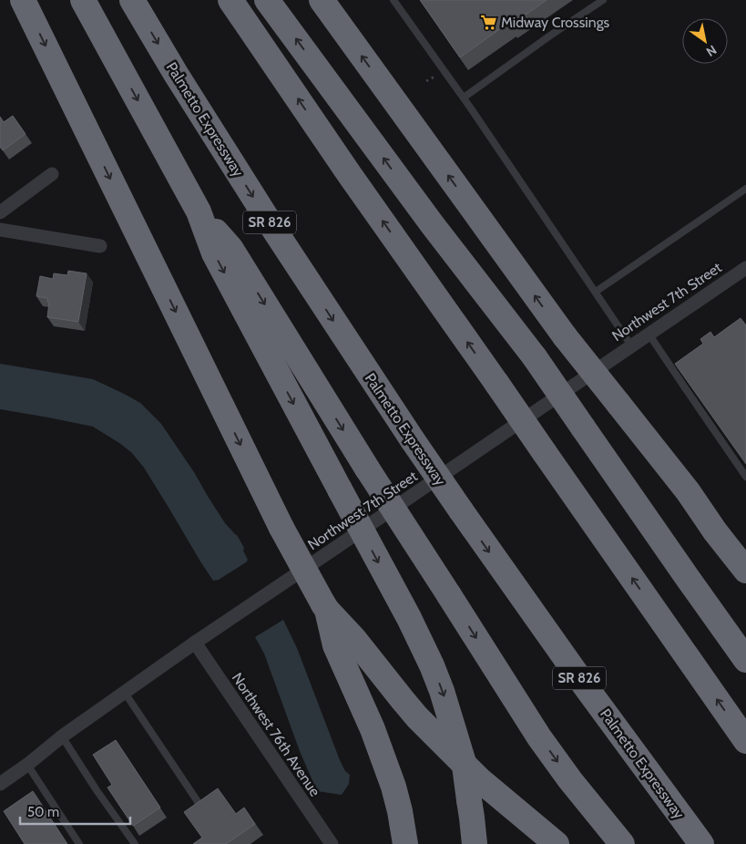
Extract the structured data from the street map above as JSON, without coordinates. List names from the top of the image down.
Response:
{
  "streets": {
    "highway": ["Palmetto Expressway", "SR 826"],
    "street": ["Northwest 7th Street", "Northwest 76th Avenue"]
  },
  "crossings": [
    ["Northwest 7th Street", "Northwest 76th Avenue"]
  ],
  "places": {
    "supermarket": ["Midway Crossings"]
  },
  "scale_bar": "50 m",
  "north": "bottom right"
}
